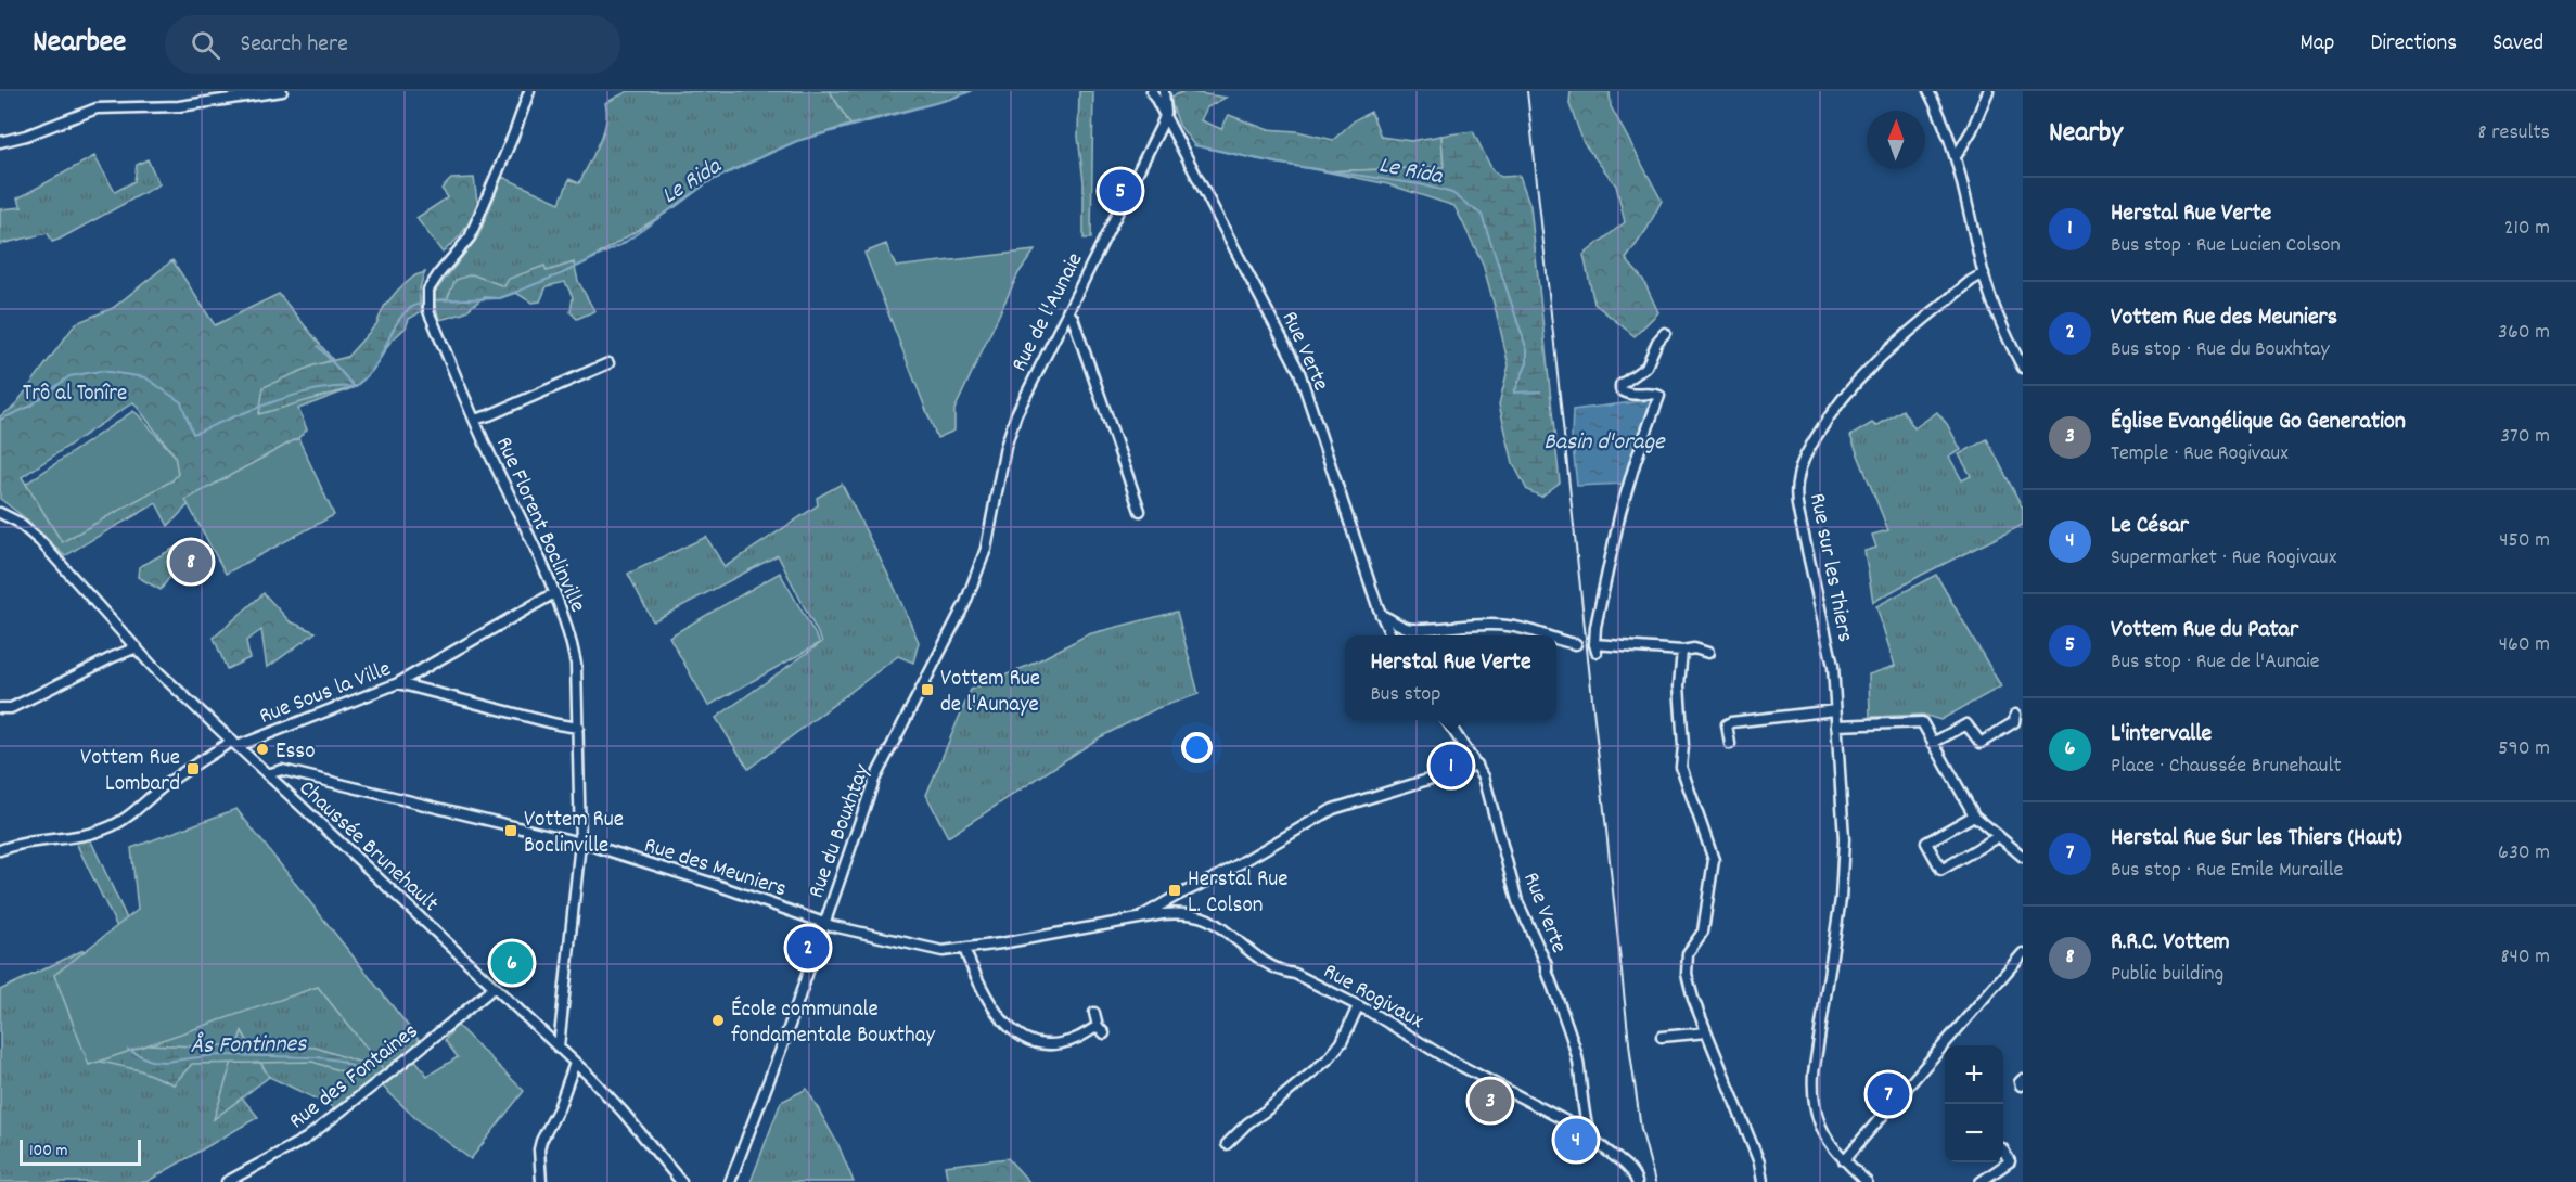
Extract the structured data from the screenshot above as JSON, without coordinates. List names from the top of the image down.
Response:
{
  "streets": {
    "street": [
      "Rue de l'Aunaie",
      "Rue Verte",
      "Rue Florent Boclinville",
      "Rue sur les Thiers",
      "Rue Sous la Ville",
      "Rue du Bouxhtay",
      "Chaussée Brunehault",
      "Rue des Meuniers",
      "Rue Rogivaux",
      "Rue des Fontaines"
    ]
  },
  "crossings": [
    ["Rue de l'Aunaie", "Rue Verte"],
    ["Rue de l'Aunaie", "Rue du Bouxhtay"],
    ["Rue Verte", "Rue Rogivaux"],
    ["Rue Florent Boclinville", "Rue Sous la Ville"],
    ["Rue Florent Boclinville", "Chaussée Brunehault"],
    ["Rue Florent Boclinville", "Rue des Meuniers"],
    ["Rue Sous la Ville", "Chaussée Brunehault"],
    ["Rue du Bouxhtay", "Rue des Meuniers"],
    ["Chaussée Brunehault", "Rue des Meuniers"],
    ["Chaussée Brunehault", "Rue des Fontaines"],
    ["Rue des Meuniers", "Rue Rogivaux"]
  ],
  "water": ["Le Rida", "Basin d'orage", "Ås Fontinnes"],
  "parks": ["Trô al Tonîre"],
  "places": {
    "transit": [
      "Vottem Rue de l'Aunaye",
      "Vottem Rue Lombard",
      "Vottem Rue Boclinville",
      "Herstal Rue L. Colson"
    ],
    "other": ["Esso", "École communale fondamentale Bouxthay"]
  },
  "scale_bar": "100 m",
  "north": "top",
  "page": {
    "header": "Nearbee",
    "search": "Search here",
    "nav": ["Map", "Directions", "Saved"],
    "heading": ["Nearby", "8 results"],
    "pins": [
      "5",
      "8",
      "1",
      "2",
      "6",
      "7",
      "3",
      "4"
    ],
    "list": [
      {
        "mark": "1",
        "name": "Herstal Rue Verte",
        "note": "Bus stop · Rue Lucien Colson",
        "value": "210 m"
      },
      {
        "mark": "2",
        "name": "Vottem Rue des Meuniers",
        "note": "Bus stop · Rue du Bouxhtay",
        "value": "360 m"
      },
      {
        "mark": "3",
        "name": "Église Evangélique Go Generation",
        "note": "Temple · Rue Rogivaux",
        "value": "370 m"
      },
      {
        "mark": "4",
        "name": "Le César",
        "note": "Supermarket · Rue Rogivaux",
        "value": "450 m"
      },
      {
        "mark": "5",
        "name": "Vottem Rue du Patar",
        "note": "Bus stop · Rue de l'Aunaie",
        "value": "460 m"
      },
      {
        "mark": "6",
        "name": "L'intervalle",
        "note": "Place · Chaussée Brunehault",
        "value": "590 m"
      },
      {
        "mark": "7",
        "name": "Herstal Rue Sur les Thiers (Haut)",
        "note": "Bus stop · Rue Emile Muraille",
        "value": "630 m"
      },
      {
        "mark": "8",
        "name": "R.R.C. Vottem",
        "note": "Public building",
        "value": "840 m"
      }
    ],
    "popup": ["Herstal Rue Verte", "Bus stop"],
    "map_buttons": ["+", "−"],
    "scale": "100 m"
  }
}
